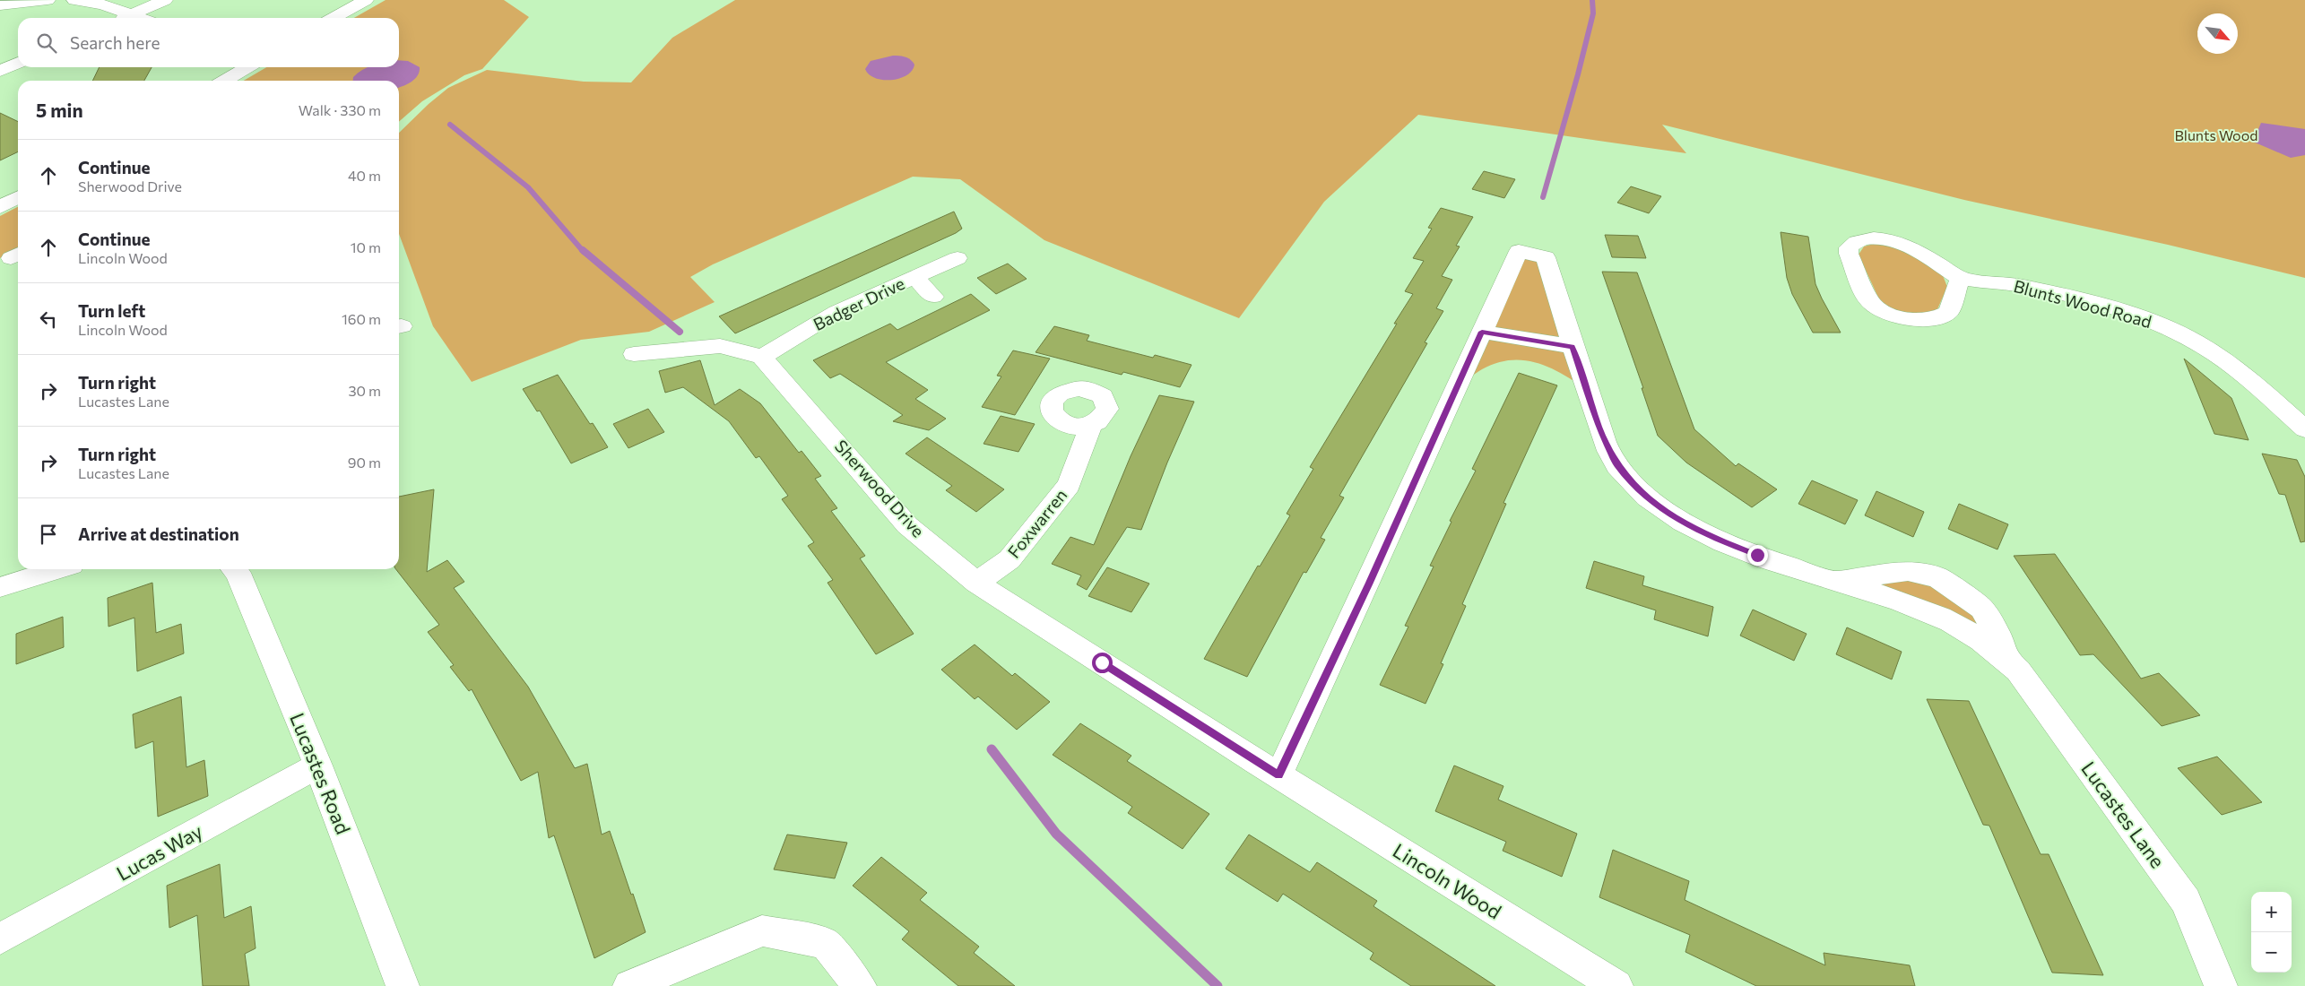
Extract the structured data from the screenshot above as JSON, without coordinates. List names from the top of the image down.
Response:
{
  "streets": {
    "street": [
      "Badger Drive",
      "Blunts Wood Road",
      "Sherwood Drive",
      "Foxwarren",
      "Lucastes Road",
      "Lucastes Lane",
      "Lucas Way",
      "Lincoln Wood"
    ]
  },
  "crossings": [
    ["Badger Drive", "Sherwood Drive"],
    ["Sherwood Drive", "Foxwarren"],
    ["Sherwood Drive", "Lincoln Wood"],
    ["Lucastes Road", "Lucas Way"]
  ],
  "parks": ["Blunts Wood"],
  "north": "bottom right",
  "page": {
    "search": "Search here",
    "heading": ["5 min", "Walk · 330 m"],
    "list": [
      ["Continue", "Sherwood Drive", "40 m"],
      ["Continue", "Lincoln Wood", "10 m"],
      ["Turn left", "Lincoln Wood", "160 m"],
      ["Turn right", "Lucastes Lane", "30 m"],
      ["Turn right", "Lucastes Lane", "90 m"],
      "Arrive at destination"
    ],
    "map_buttons": ["+", "−"]
  }
}
